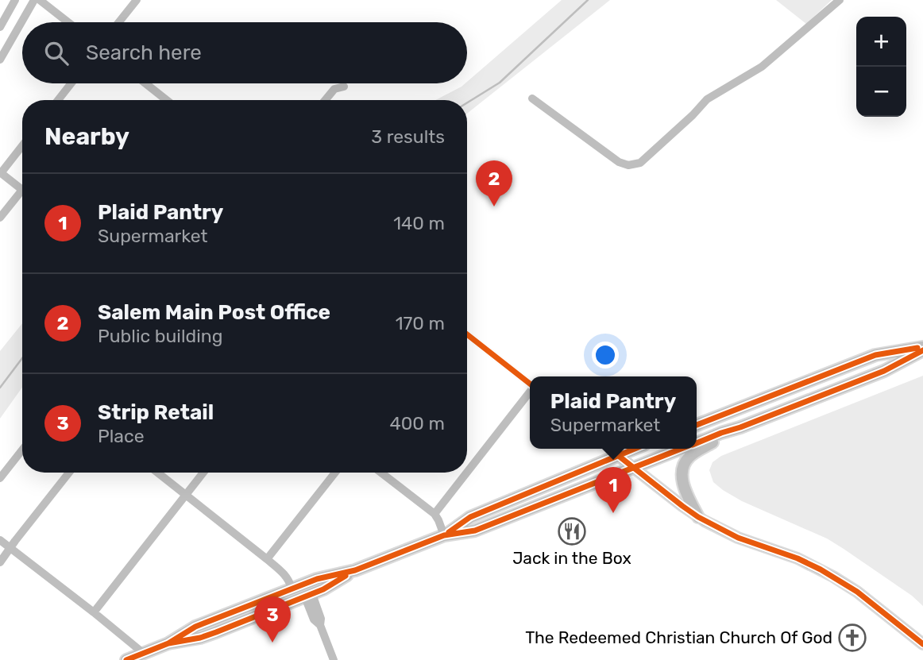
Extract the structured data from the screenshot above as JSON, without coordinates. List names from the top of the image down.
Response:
{
  "places": {
    "restaurant": ["Jack in the Box"],
    "church": ["The Redeemed Christian Church Of God"]
  },
  "page": {
    "map_buttons": ["+", "−"],
    "search": "Search here",
    "heading": ["Nearby", "3 results"],
    "pins": ["2", "1", "3"],
    "list": [
      {
        "mark": "1",
        "name": "Plaid Pantry",
        "note": "Supermarket",
        "value": "140 m"
      },
      {
        "mark": "2",
        "name": "Salem Main Post Office",
        "note": "Public building",
        "value": "170 m"
      },
      {
        "mark": "3",
        "name": "Strip Retail",
        "note": "Place",
        "value": "400 m"
      }
    ],
    "popup": ["Plaid Pantry", "Supermarket"]
  }
}
